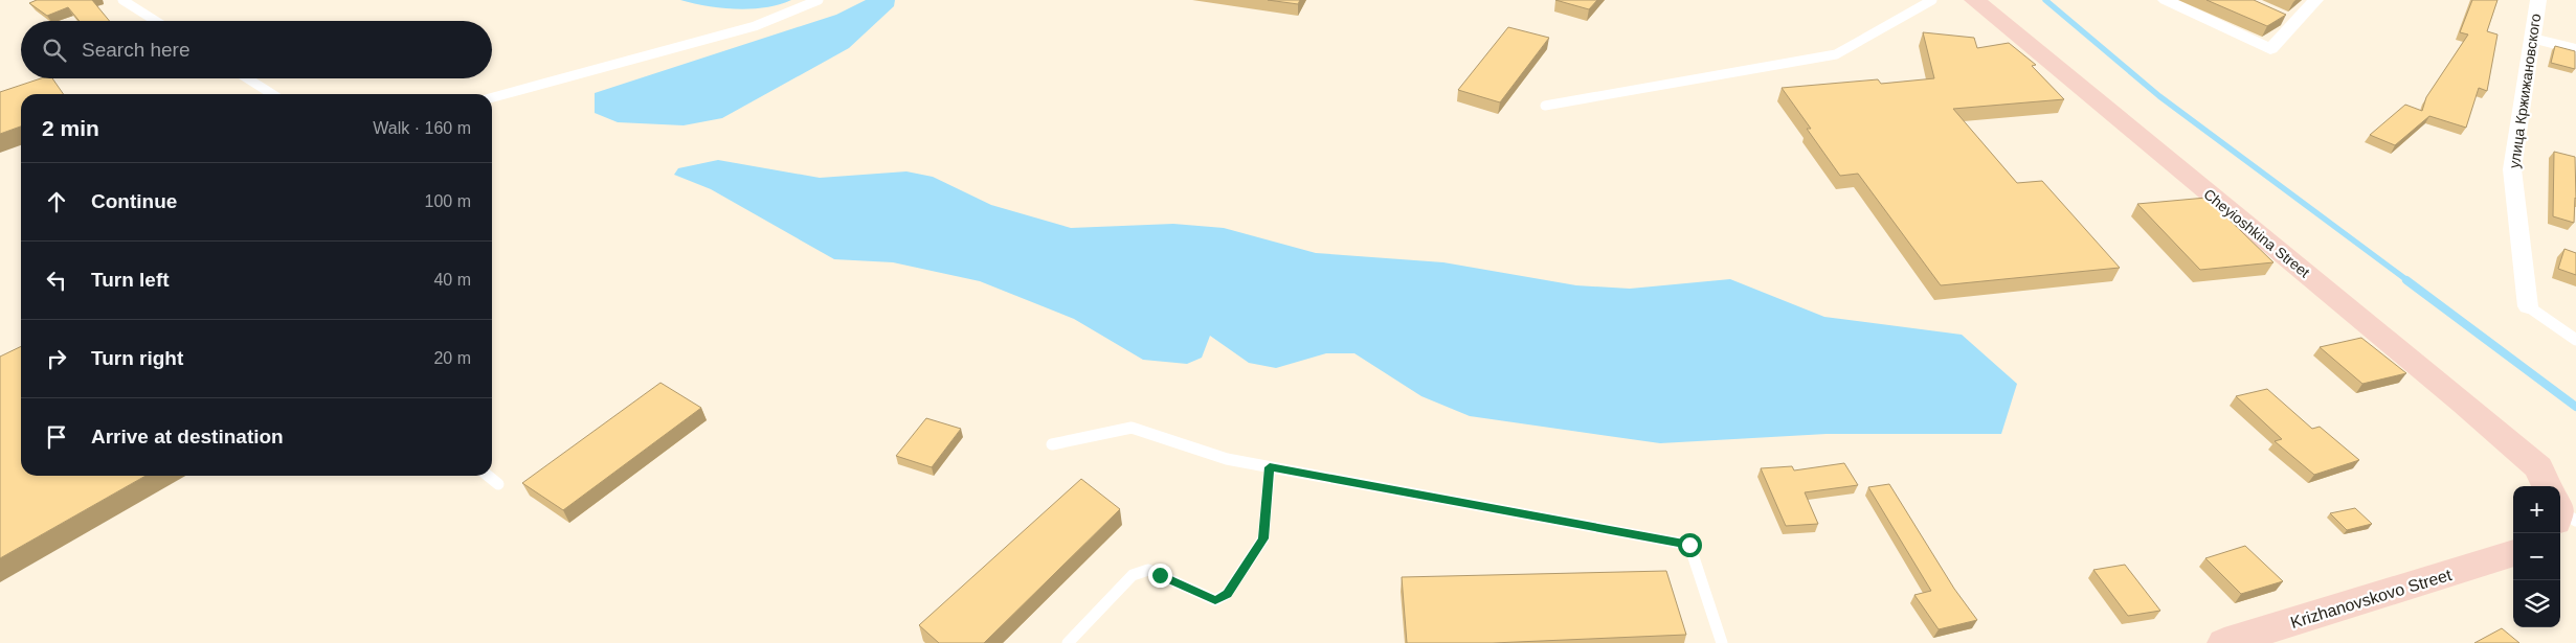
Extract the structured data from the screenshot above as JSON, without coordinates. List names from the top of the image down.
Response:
{
  "streets": {
    "street": ["улица Кржижановского", "Cheyioshkina Street", "Krizhanovskovo Street"]
  },
  "page": {
    "search": "Search here",
    "heading": ["2 min", "Walk · 160 m"],
    "list": [
      ["Continue", "100 m"],
      ["Turn left", "40 m"],
      ["Turn right", "20 m"],
      "Arrive at destination"
    ],
    "map_buttons": ["+", "−"]
  }
}
